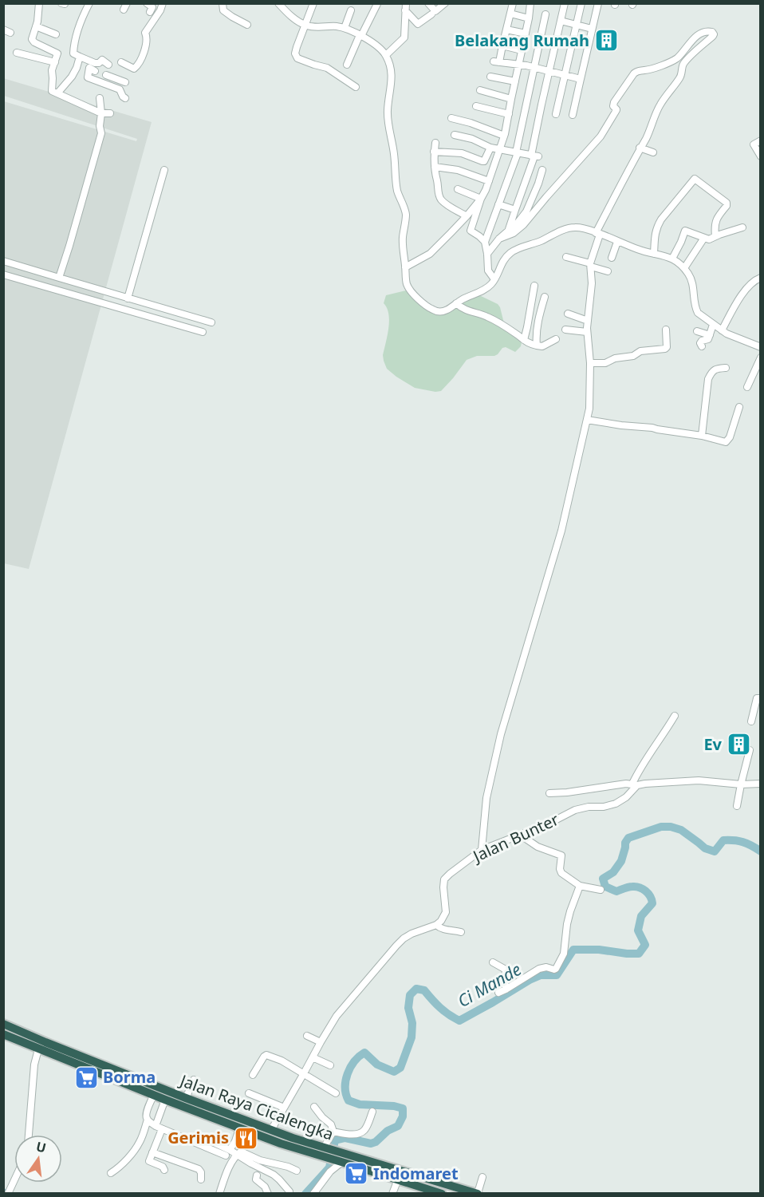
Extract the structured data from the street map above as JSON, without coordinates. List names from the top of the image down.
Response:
{
  "streets": {
    "highway": ["Jalan Raya Cicalengka"],
    "street": ["Jalan Bunter"]
  },
  "water": ["Ci Mande"],
  "places": {
    "building": ["Belakang Rumah", "Ev"],
    "supermarket": ["Borma", "Indomaret"],
    "restaurant": ["Gerimis"]
  },
  "north": "top"
}
